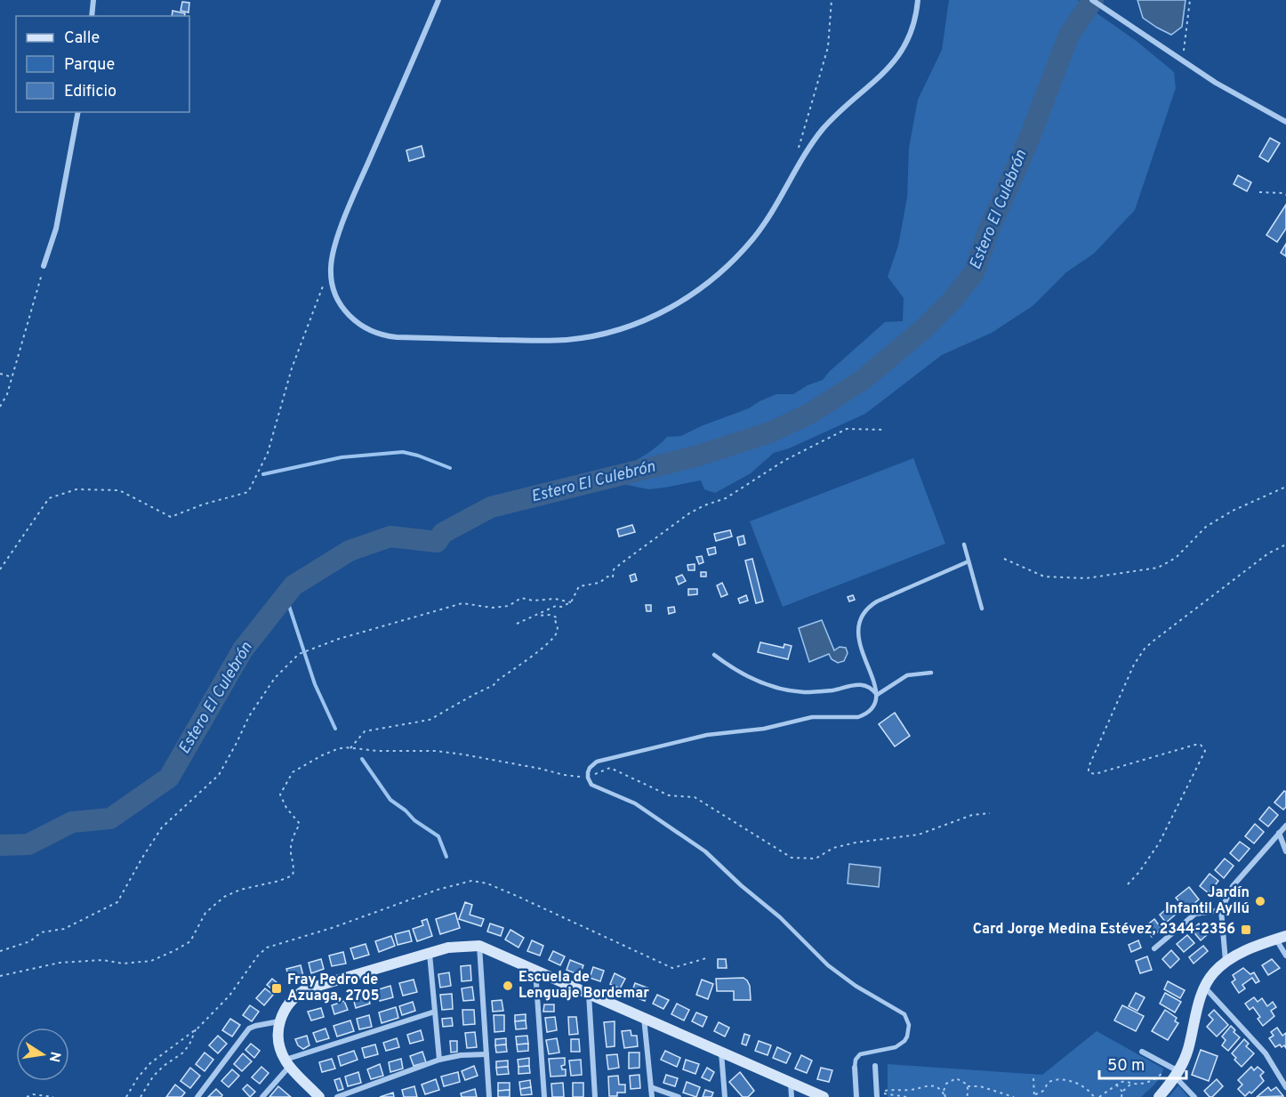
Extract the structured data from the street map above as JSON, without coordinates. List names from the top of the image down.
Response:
{
  "water": ["Estero El Culebrón"],
  "places": {
    "other": ["Jardín Infantil Ayllú", "Escuela de Lenguaje Bordemar"],
    "transit": ["Card Jorge Medina Estévez, 2344-2356", "Fray Pedro de Azuaga, 2705"]
  },
  "legend": ["Calle", "Parque", "Edificio"],
  "scale_bar": "50 m",
  "north": "right"
}
